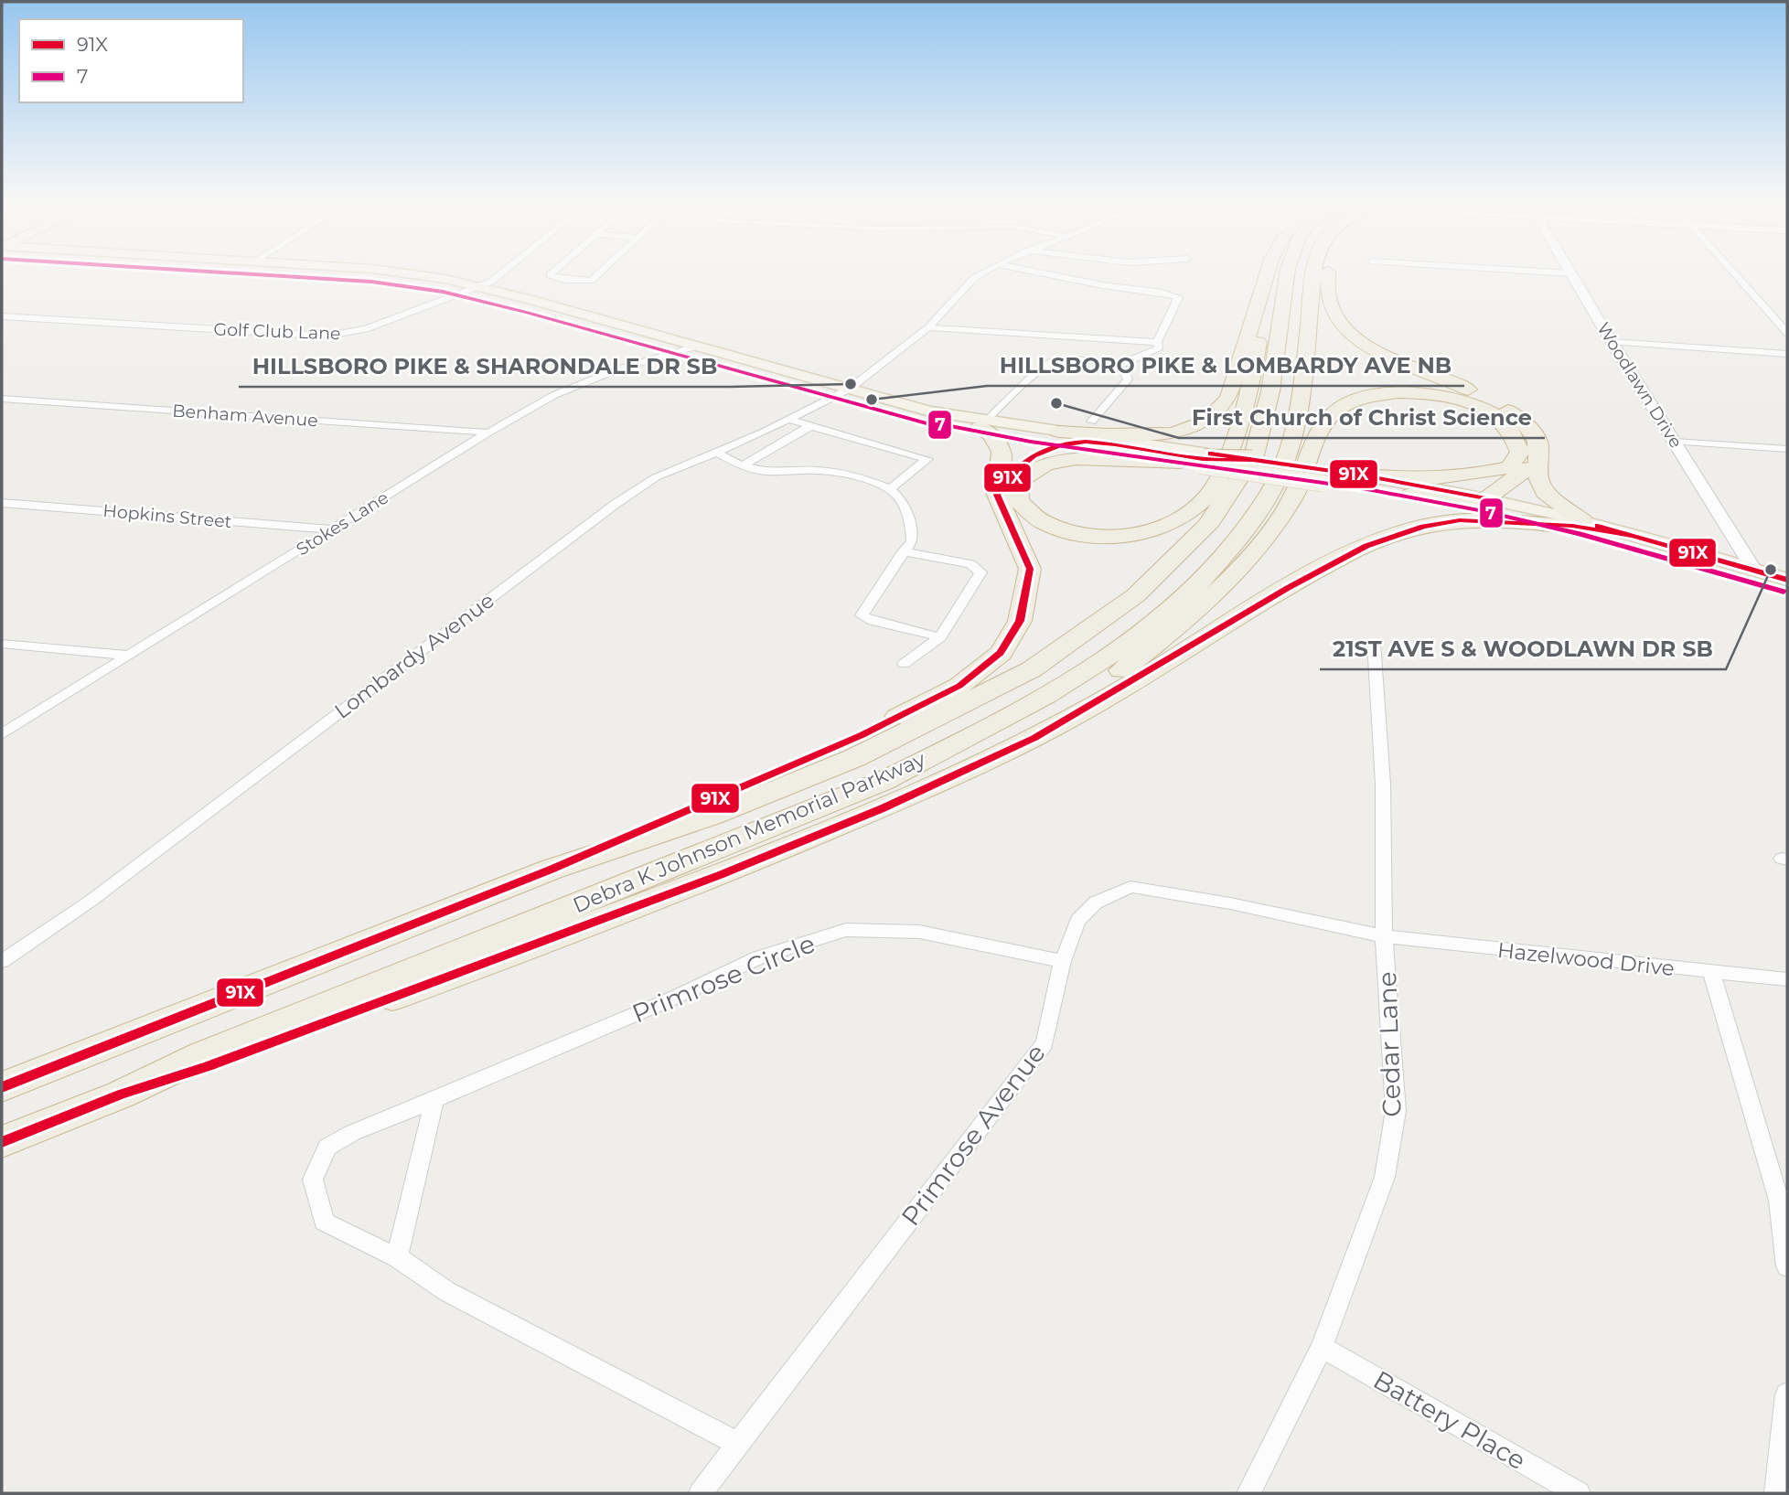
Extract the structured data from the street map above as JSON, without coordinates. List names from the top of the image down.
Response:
{
  "streets": {
    "highway": ["Debra K Johnson Memorial Parkway"],
    "main road": ["Woodlawn Drive"],
    "street": [
      "Golf Club Lane",
      "Benham Avenue",
      "Hopkins Street",
      "Stokes Lane",
      "Lombardy Avenue",
      "Hazelwood Drive",
      "Primrose Circle",
      "Cedar Lane",
      "Primrose Avenue",
      "Battery Place"
    ]
  },
  "crossings": [
    ["Benham Avenue", "Stokes Lane"],
    ["Hopkins Street", "Stokes Lane"],
    ["Hazelwood Drive", "Cedar Lane"],
    ["Hazelwood Drive", "Primrose Avenue"],
    ["Primrose Circle", "Primrose Avenue"],
    ["Cedar Lane", "Primrose Avenue"],
    ["Cedar Lane", "Battery Place"]
  ],
  "places": [
    "HILLSBORO PIKE & SHARONDALE DR SB",
    "HILLSBORO PIKE & LOMBARDY AVE NB",
    "First Church of Christ Science",
    "21ST AVE S & WOODLAWN DR SB"
  ],
  "lines": ["transit line 7", "transit line 91X"],
  "legend": ["91X", "7"]
}
